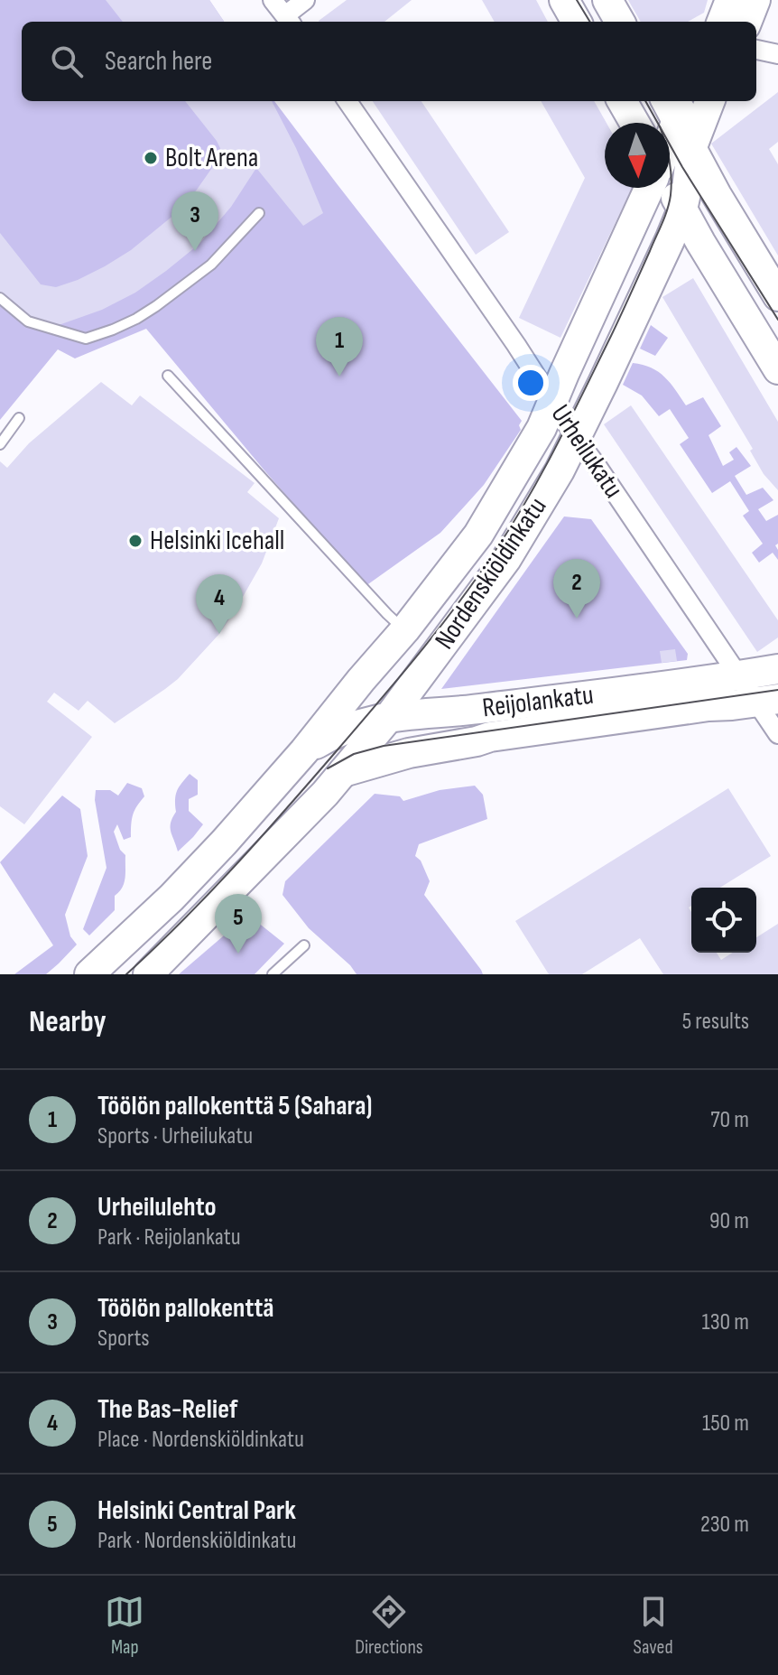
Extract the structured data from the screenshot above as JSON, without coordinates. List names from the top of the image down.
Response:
{
  "streets": {
    "main road": ["Nordenskiöldinkatu", "Reijolankatu"],
    "street": ["Urheilukatu"]
  },
  "crossings": [
    ["Urheilukatu", "Nordenskiöldinkatu"],
    ["Urheilukatu", "Reijolankatu"],
    ["Nordenskiöldinkatu", "Reijolankatu"]
  ],
  "places": ["Bolt Arena", "Helsinki Icehall"],
  "north": "bottom",
  "page": {
    "search": "Search here",
    "pins": [
      "3",
      "1",
      "2",
      "4",
      "5"
    ],
    "heading": ["Nearby", "5 results"],
    "list": [
      {
        "mark": "1",
        "name": "Töölön pallokenttä 5 (Sahara)",
        "note": "Sports · Urheilukatu",
        "value": "70 m"
      },
      {
        "mark": "2",
        "name": "Urheilulehto",
        "note": "Park · Reijolankatu",
        "value": "90 m"
      },
      {
        "mark": "3",
        "name": "Töölön pallokenttä",
        "note": "Sports",
        "value": "130 m"
      },
      {
        "mark": "4",
        "name": "The Bas-Relief",
        "note": "Place · Nordenskiöldinkatu",
        "value": "150 m"
      },
      {
        "mark": "5",
        "name": "Helsinki Central Park",
        "note": "Park · Nordenskiöldinkatu",
        "value": "230 m"
      }
    ],
    "nav": ["Map", "Directions", "Saved"]
  }
}
